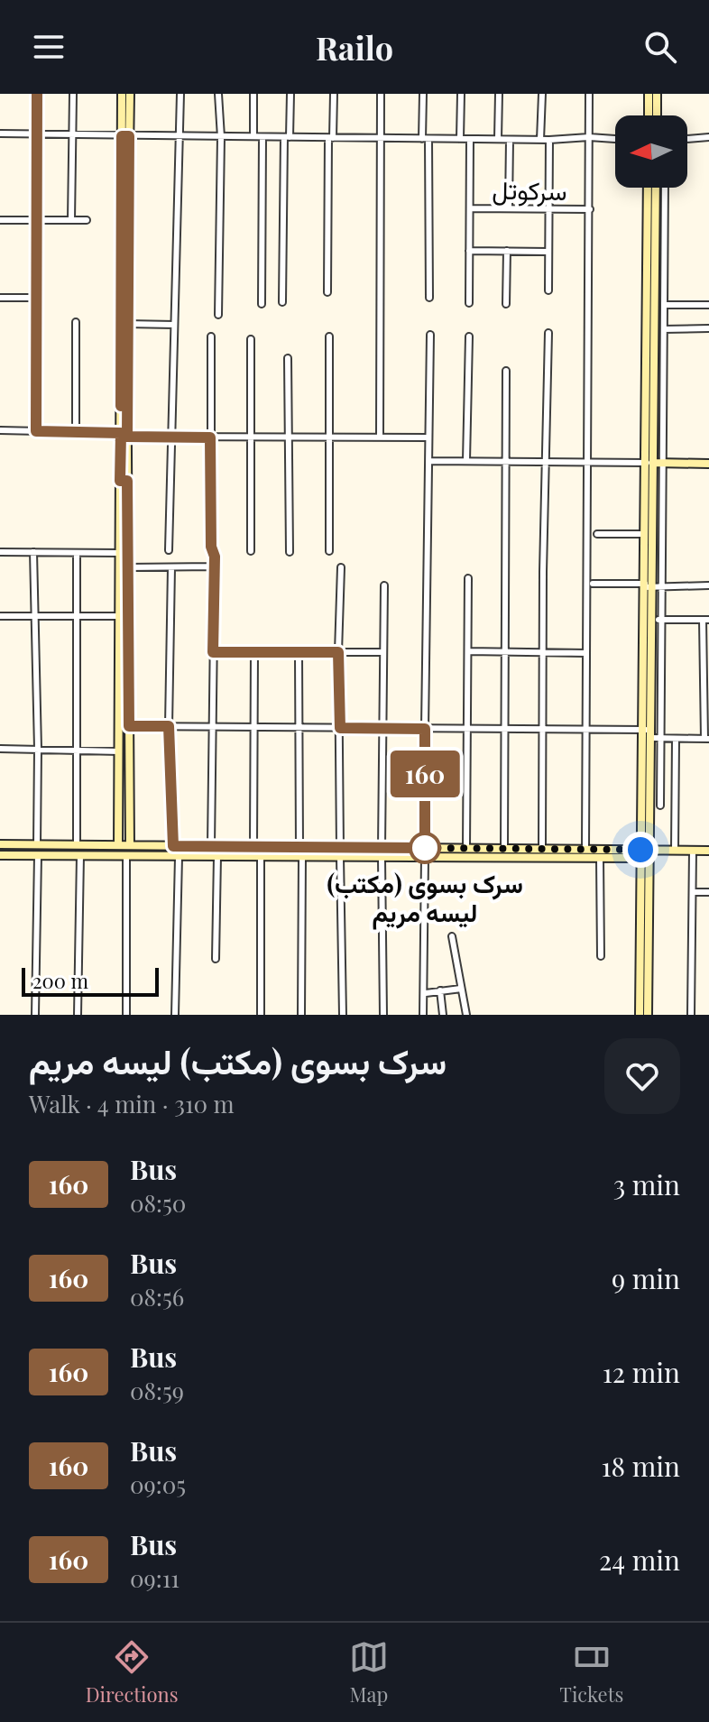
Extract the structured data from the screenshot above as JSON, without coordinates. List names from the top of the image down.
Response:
{
  "streets": {
    "street": ["سرکوتل"]
  },
  "places": ["سرک بسوی (مکتب) لیسه مریم"],
  "lines": ["bus line 160"],
  "scale_bar": "200 m",
  "north": "left",
  "page": {
    "header": "Railo",
    "on_map": "160",
    "scale": "200 m",
    "heading": ["سرک بسوی (مکتب) لیسه مریم", "Walk · 4 min · 310 m"],
    "list": [
      {
        "mark": "160",
        "name": "Bus",
        "note": "08:50",
        "value": "3 min"
      },
      {
        "mark": "160",
        "name": "Bus",
        "note": "08:56",
        "value": "9 min"
      },
      {
        "mark": "160",
        "name": "Bus",
        "note": "08:59",
        "value": "12 min"
      },
      {
        "mark": "160",
        "name": "Bus",
        "note": "09:05",
        "value": "18 min"
      },
      {
        "mark": "160",
        "name": "Bus",
        "note": "09:11",
        "value": "24 min"
      }
    ],
    "tabs": ["Directions", "Map", "Tickets"]
  }
}
